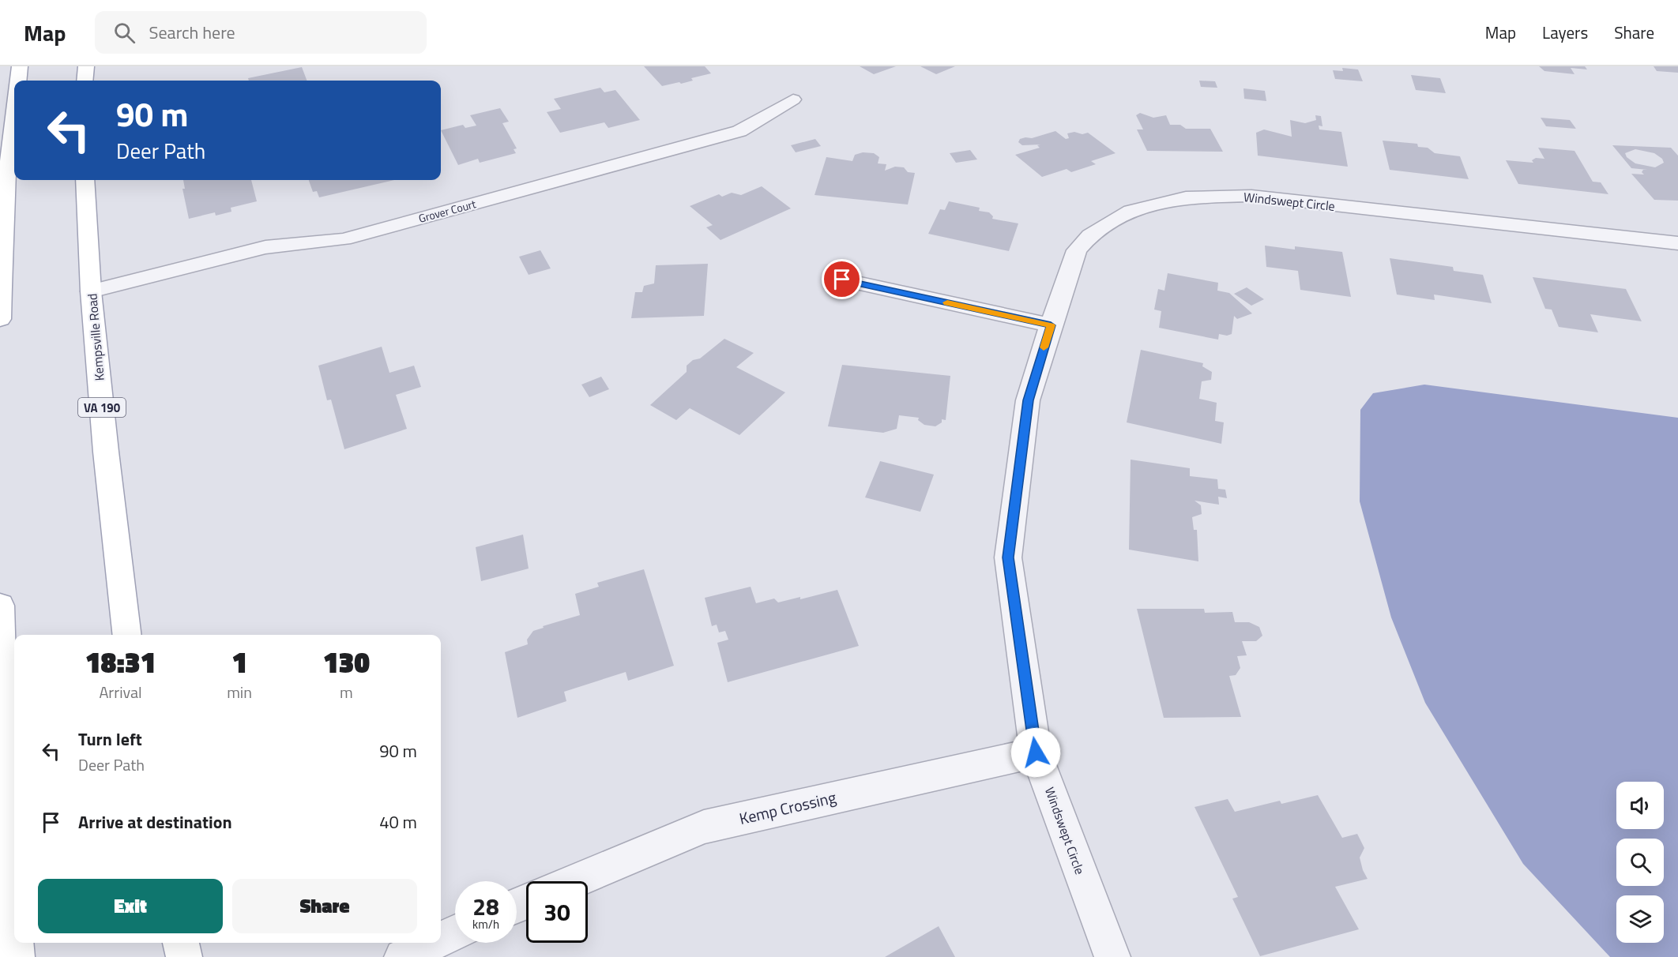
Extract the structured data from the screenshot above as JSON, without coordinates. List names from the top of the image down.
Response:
{
  "streets": {
    "main road": ["Kempsville Road", "VA 190"],
    "street": ["Windswept Circle", "Grover Court", "Kemp Crossing"]
  },
  "crossings": [
    ["Windswept Circle", "Kemp Crossing"],
    ["Grover Court", "Kempsville Road"]
  ],
  "page": {
    "header": "Map",
    "search": "Search here",
    "nav": ["Map", "Layers", "Share"],
    "turn": ["90 m", "Deer Path"],
    "eta": [
      "18:31",
      "Arrival",
      "1",
      "min",
      "130",
      "m"
    ],
    "list": [
      {
        "name": "Turn left",
        "note": "Deer Path",
        "value": "90 m"
      },
      {
        "name": "Arrive at destination",
        "value": "40 m"
      }
    ],
    "buttons": ["Exit", "Share"],
    "speed": "28 km/h",
    "limit": "30"
  }
}
